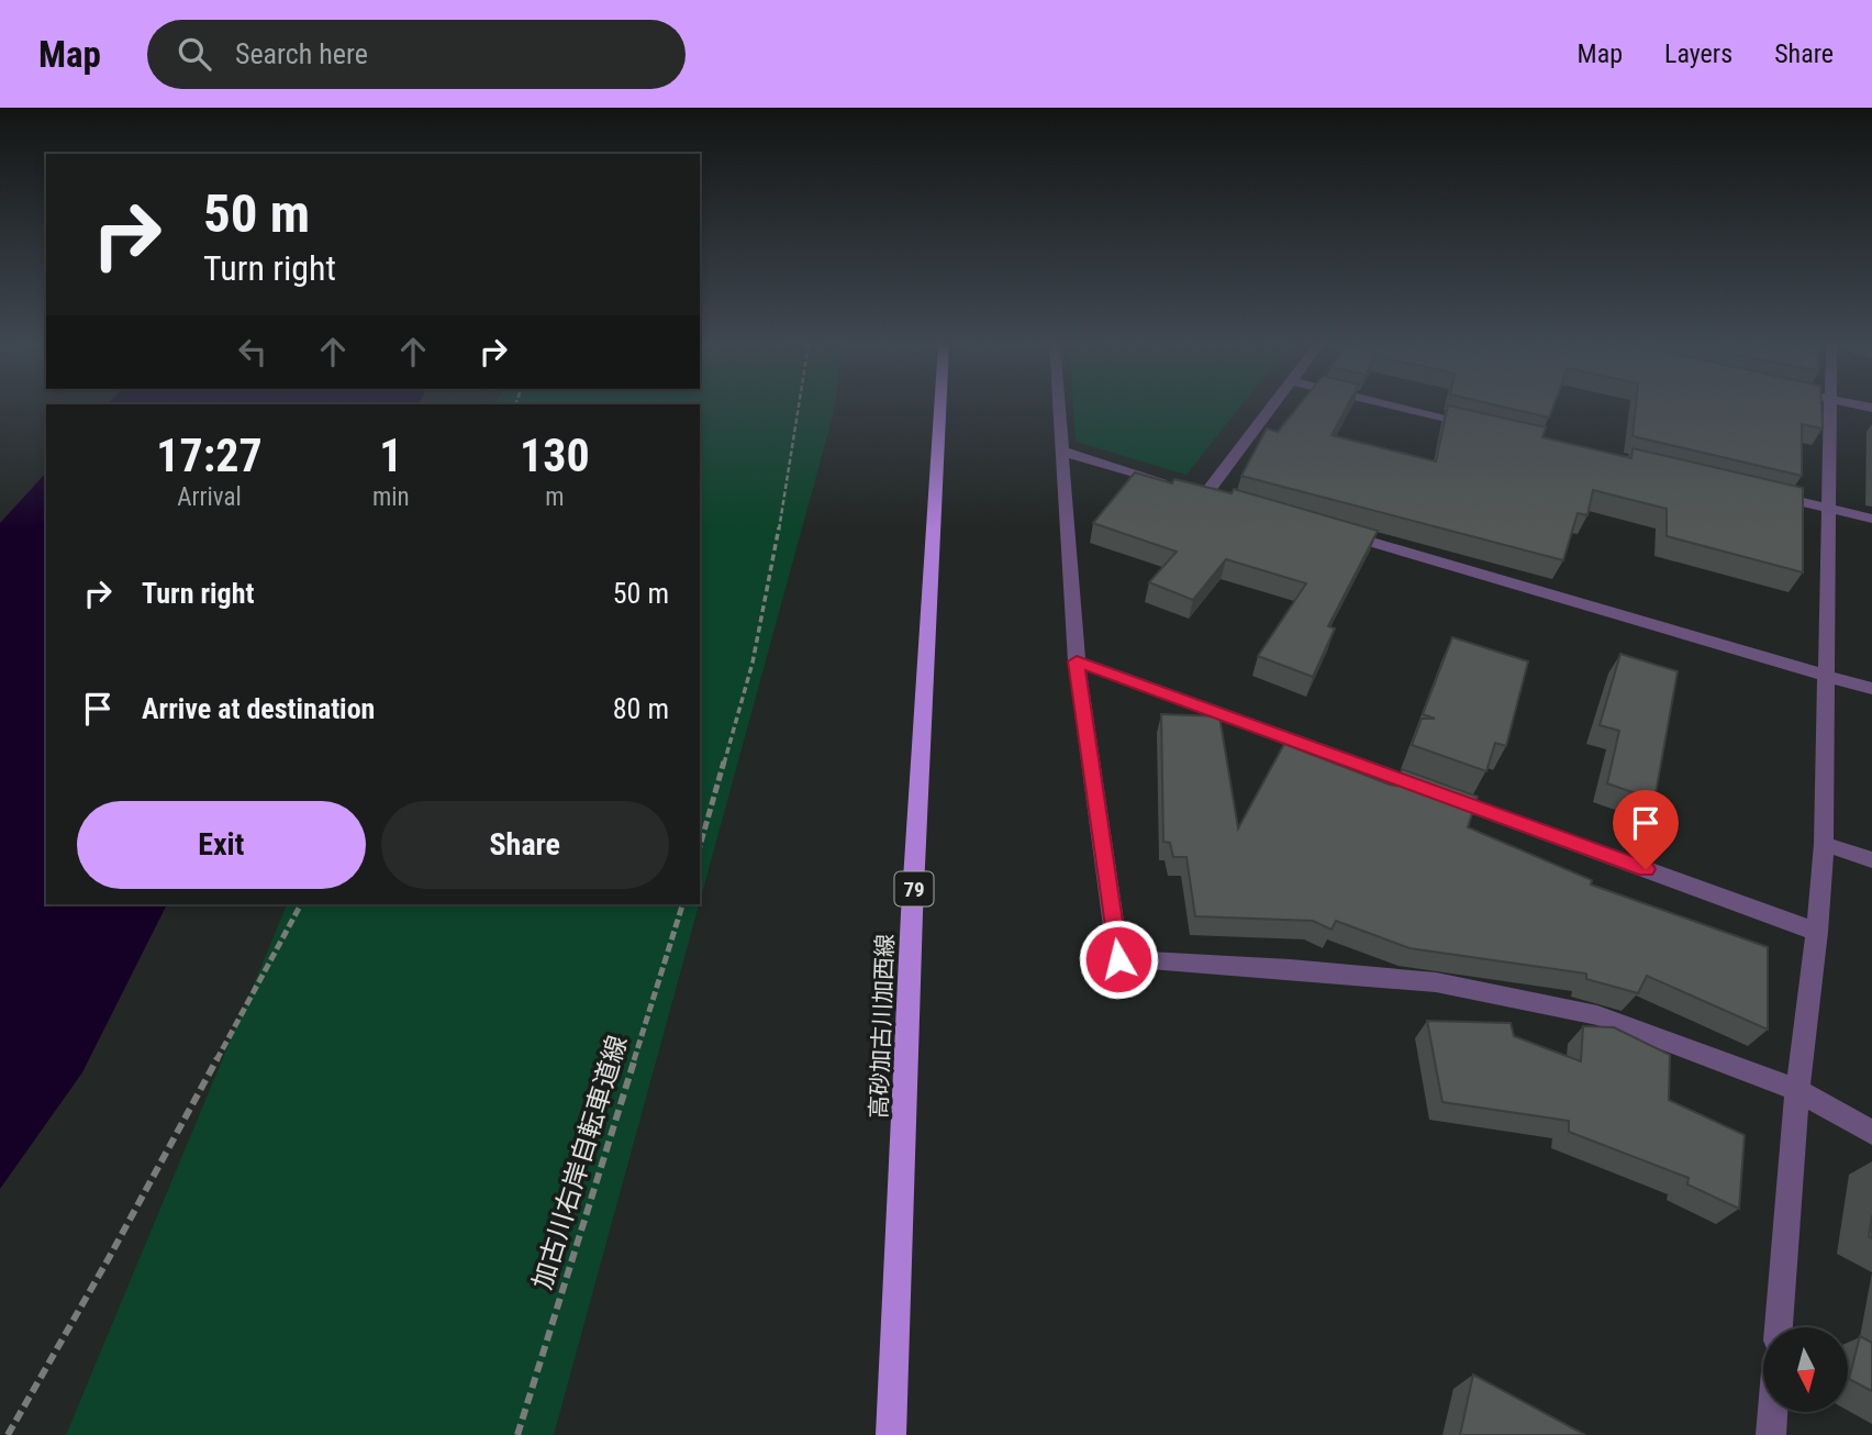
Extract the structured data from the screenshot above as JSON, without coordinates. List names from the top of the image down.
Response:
{
  "streets": {
    "main road": ["79", "高砂加古川加西線"],
    "path": ["加古川右岸自転車道線"]
  },
  "north": "bottom",
  "page": {
    "header": "Map",
    "search": "Search here",
    "nav": ["Map", "Layers", "Share"],
    "turn": ["50 m", "Turn right"],
    "eta": [
      "17:27",
      "Arrival",
      "1",
      "min",
      "130",
      "m"
    ],
    "list": [
      {
        "name": "Turn right",
        "value": "50 m"
      },
      {
        "name": "Arrive at destination",
        "value": "80 m"
      }
    ],
    "buttons": ["Exit", "Share"]
  }
}
